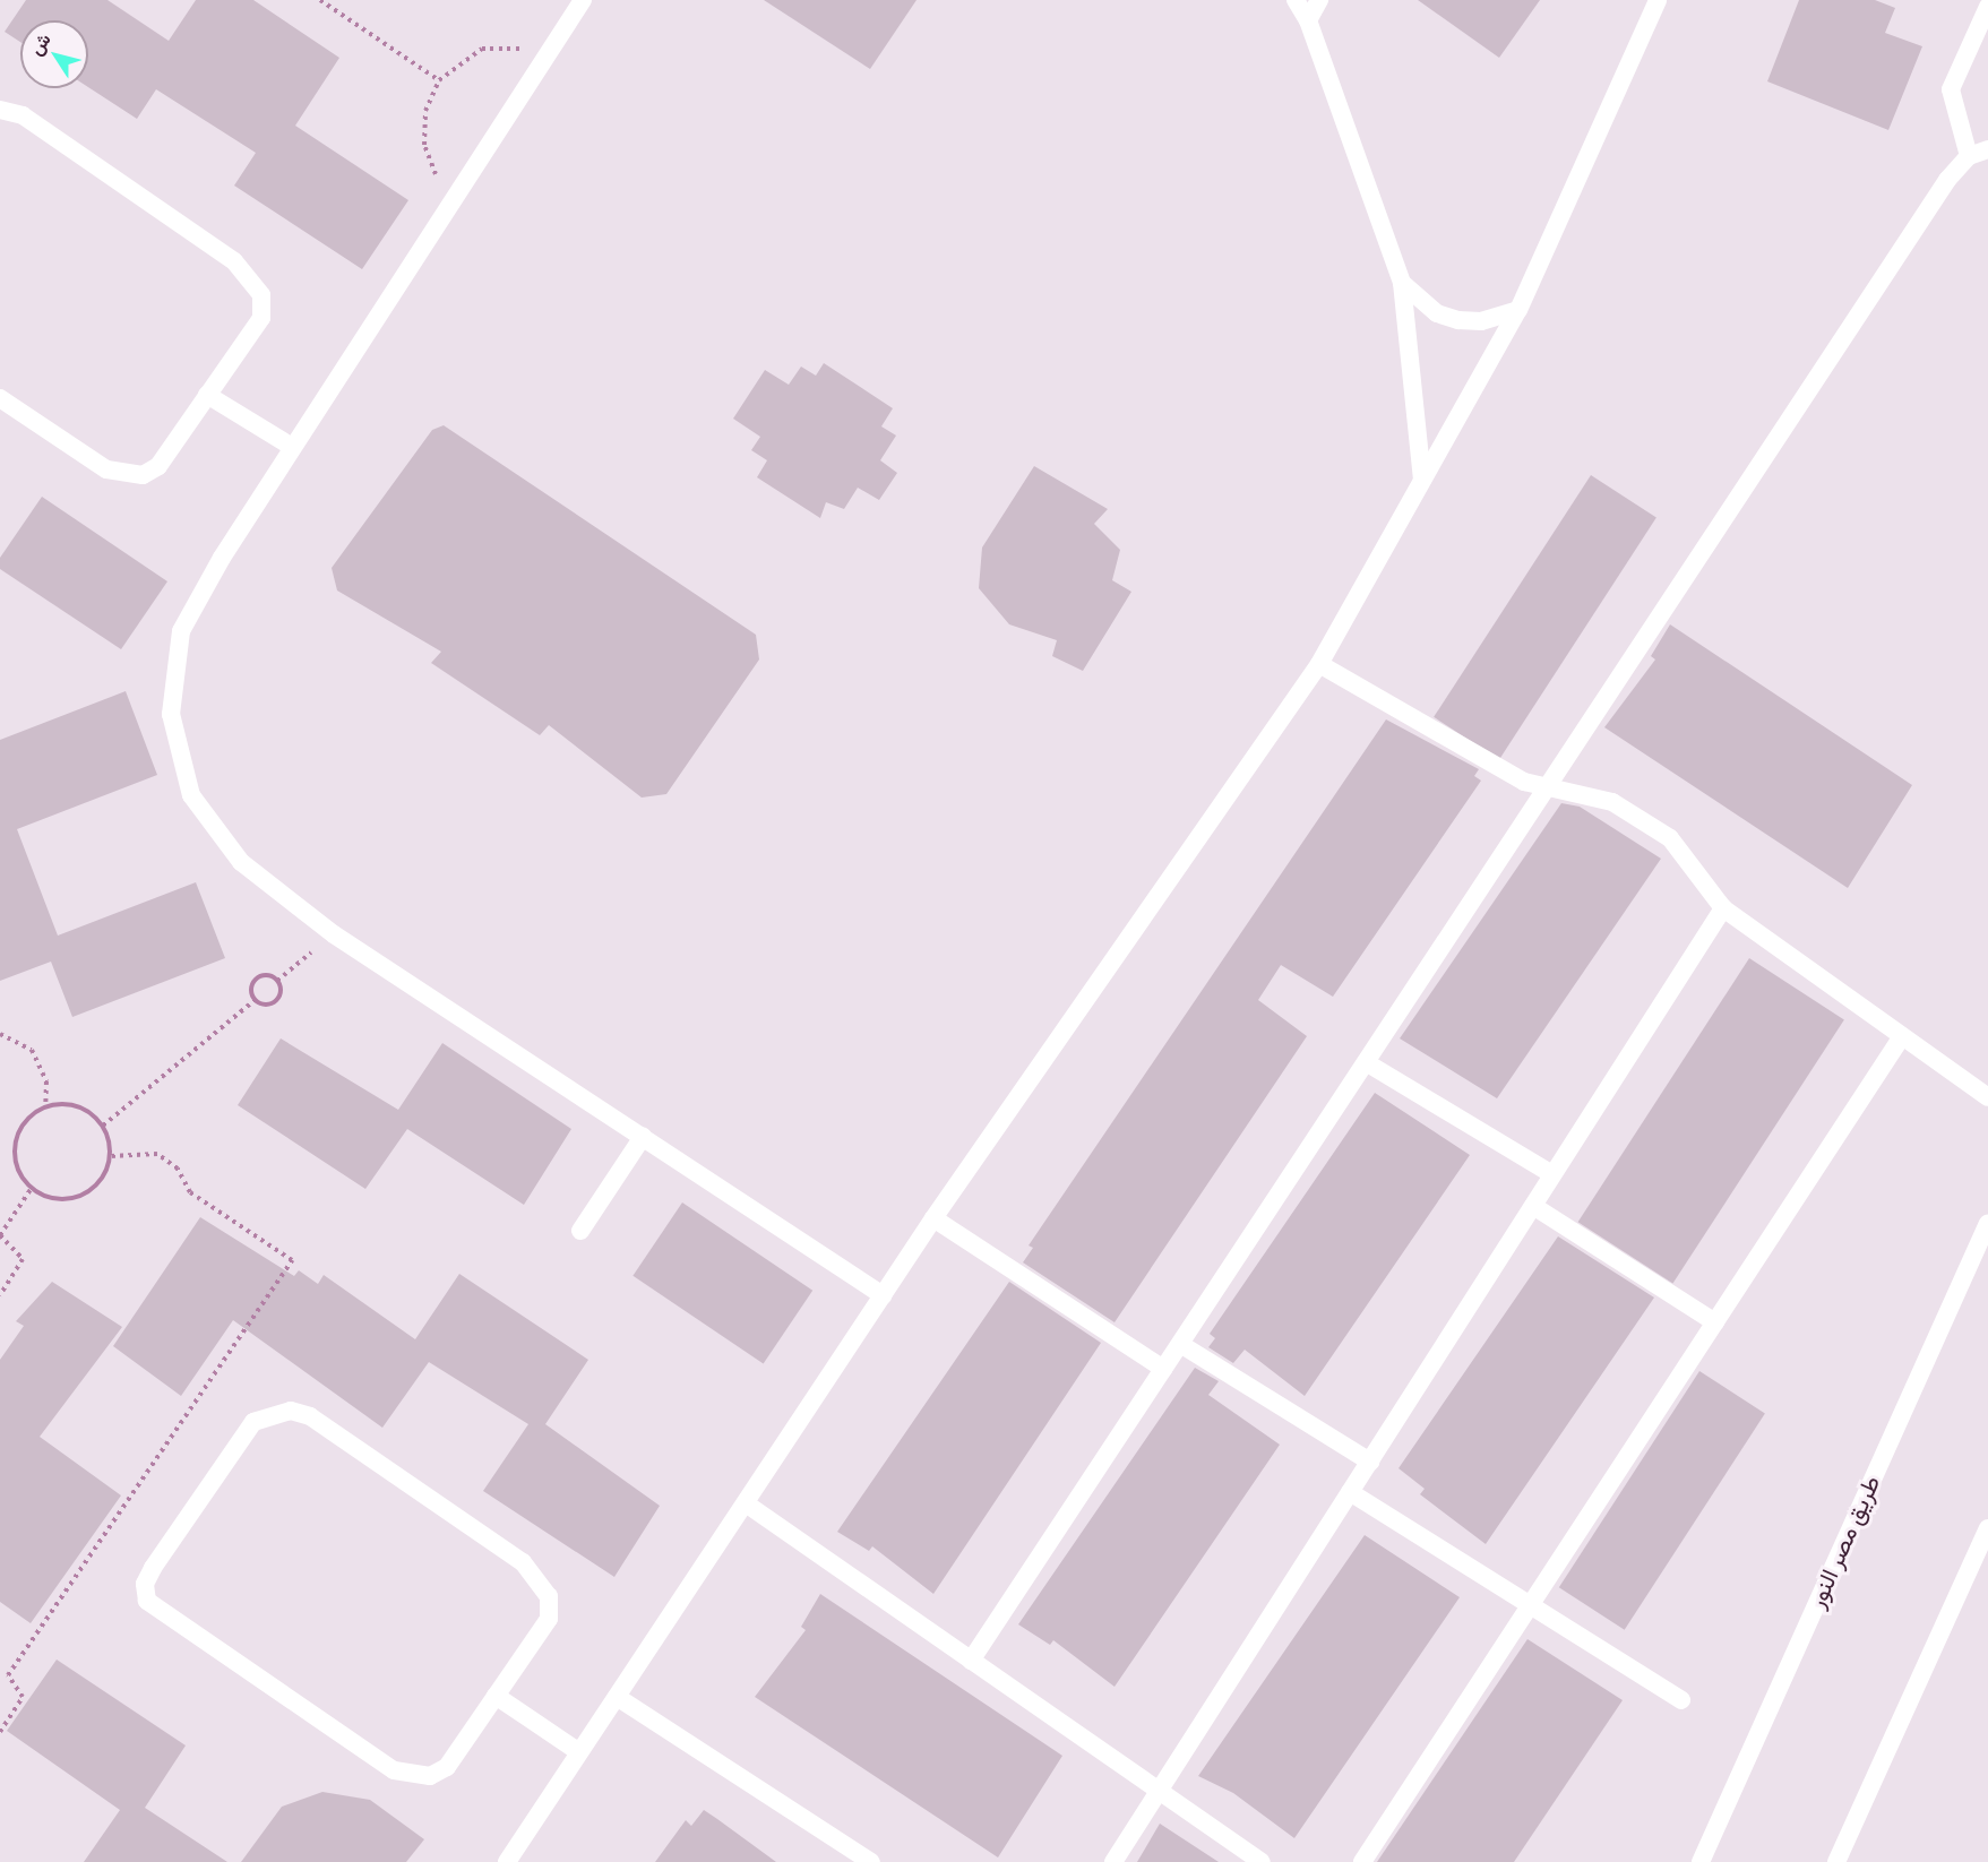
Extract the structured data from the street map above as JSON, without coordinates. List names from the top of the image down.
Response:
{
  "streets": {
    "street": ["طريق مصر النور"]
  },
  "north": "top left"
}
